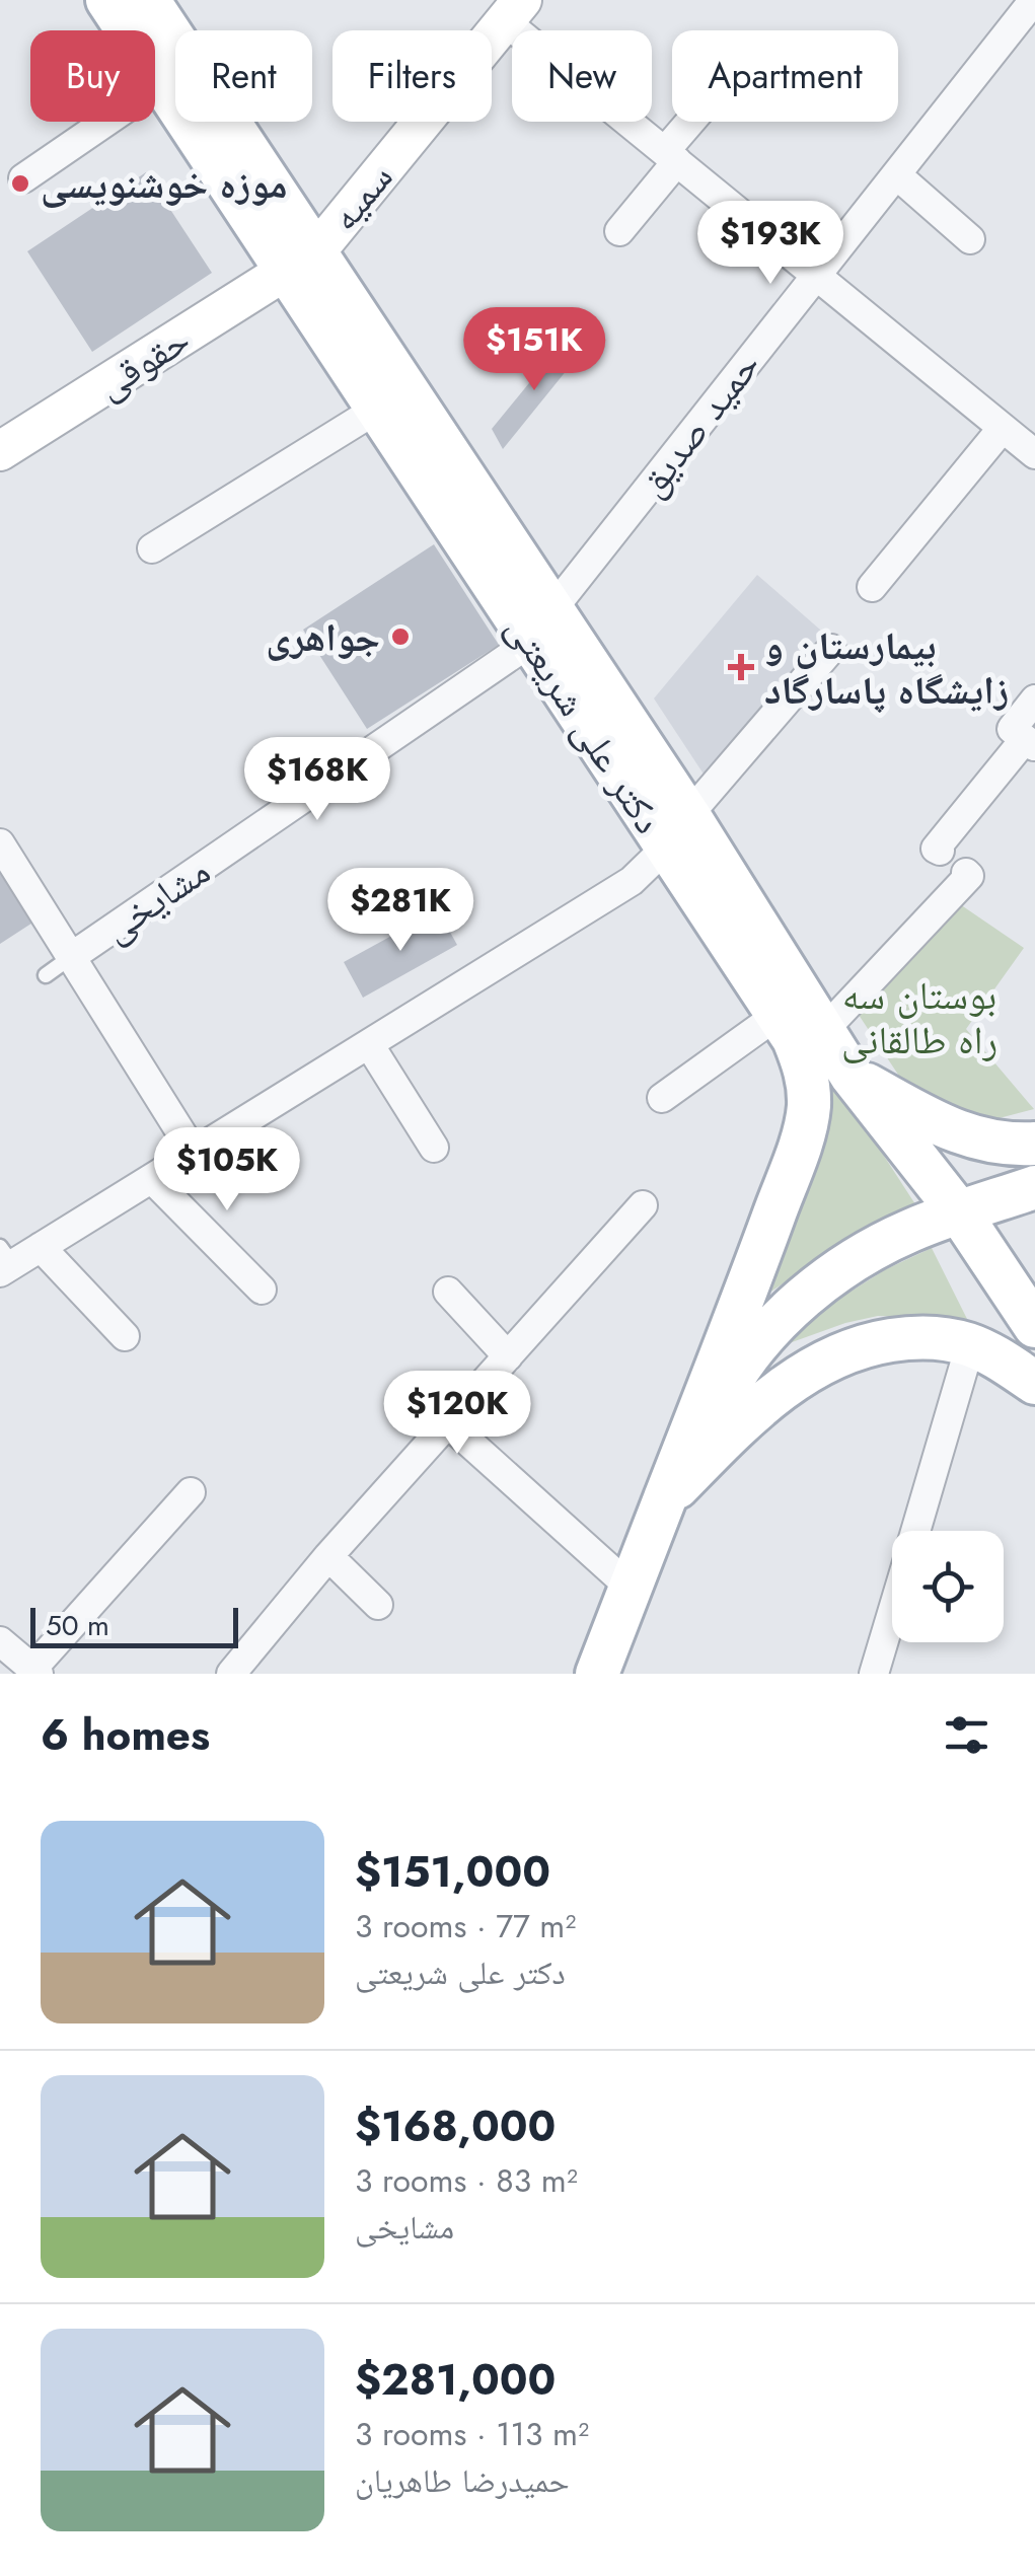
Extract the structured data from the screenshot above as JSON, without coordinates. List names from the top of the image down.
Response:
{
  "streets": {
    "main road": ["سمیه", "حقوقی", "دکتر علی شریعتی"],
    "street": ["حمید صدیق", "مشایخی"]
  },
  "crossings": [
    ["سمیه", "حقوقی"],
    ["سمیه", "دکتر علی شریعتی"],
    ["حقوقی", "دکتر علی شریعتی"],
    ["حمید صدیق", "دکتر علی شریعتی"],
    ["حمید صدیق", "مشایخی"],
    ["دکتر علی شریعتی", "مشایخی"]
  ],
  "parks": ["بوستان سه راه طالقانی"],
  "places": {
    "other": ["موزه خوشنویسی", "جواهری"],
    "health": ["بیمارستان و زایشگاه پاسارگاد"]
  },
  "scale_bar": "50 m",
  "page": {
    "chip": [
      "Buy",
      "Rent",
      "Filters",
      "New",
      "Apartment"
    ],
    "price": [
      "$193K",
      "$151K",
      "$168K",
      "$281K",
      "$105K",
      "$120K"
    ],
    "scale": "50 m",
    "heading": "6 homes",
    "list": [
      {
        "name": "$151,000",
        "note": "3 rooms · 77 m² · دکتر علی شریعتی"
      },
      {
        "name": "$168,000",
        "note": "3 rooms · 83 m² · مشایخی"
      },
      {
        "name": "$281,000",
        "note": "3 rooms · 113 m² · حمیدرضا طاهریان"
      }
    ]
  }
}
